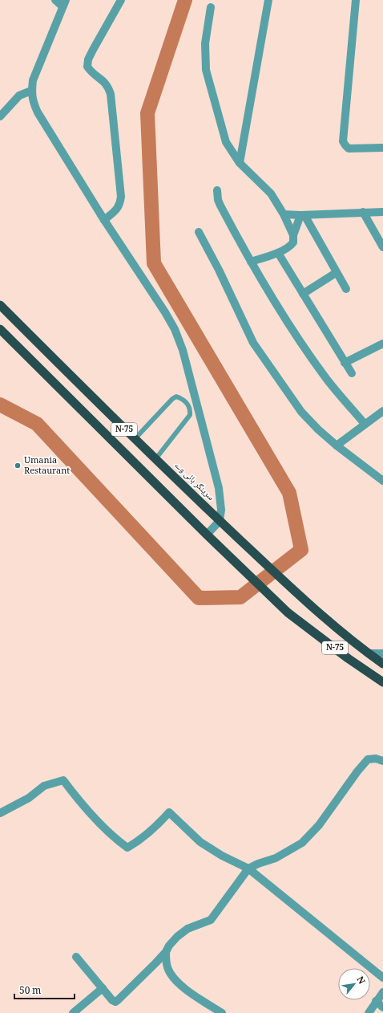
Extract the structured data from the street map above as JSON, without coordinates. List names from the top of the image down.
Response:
{
  "streets": {
    "highway": ["N-75", "سرینگر ہائی وے"]
  },
  "places": ["Umania Restaurant"],
  "scale_bar": "50 m",
  "north": "top right"
}
